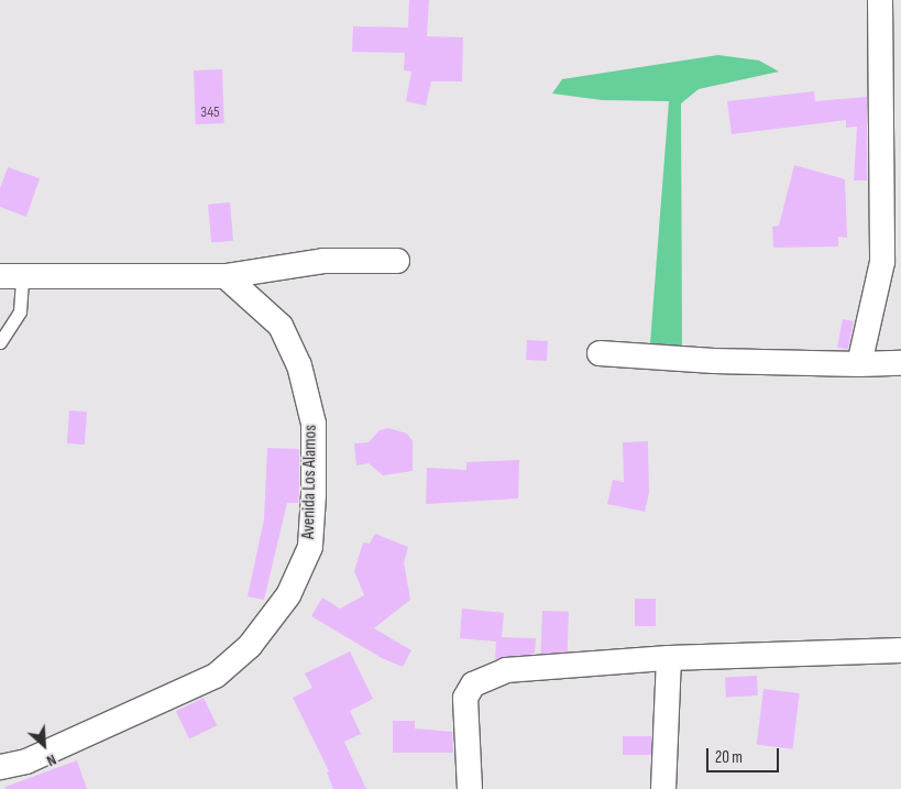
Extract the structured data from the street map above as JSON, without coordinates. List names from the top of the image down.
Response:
{
  "streets": {
    "street": ["Avenida Los Alamos"]
  },
  "house_numbers": ["345"],
  "scale_bar": "20 m",
  "north": "bottom right"
}
